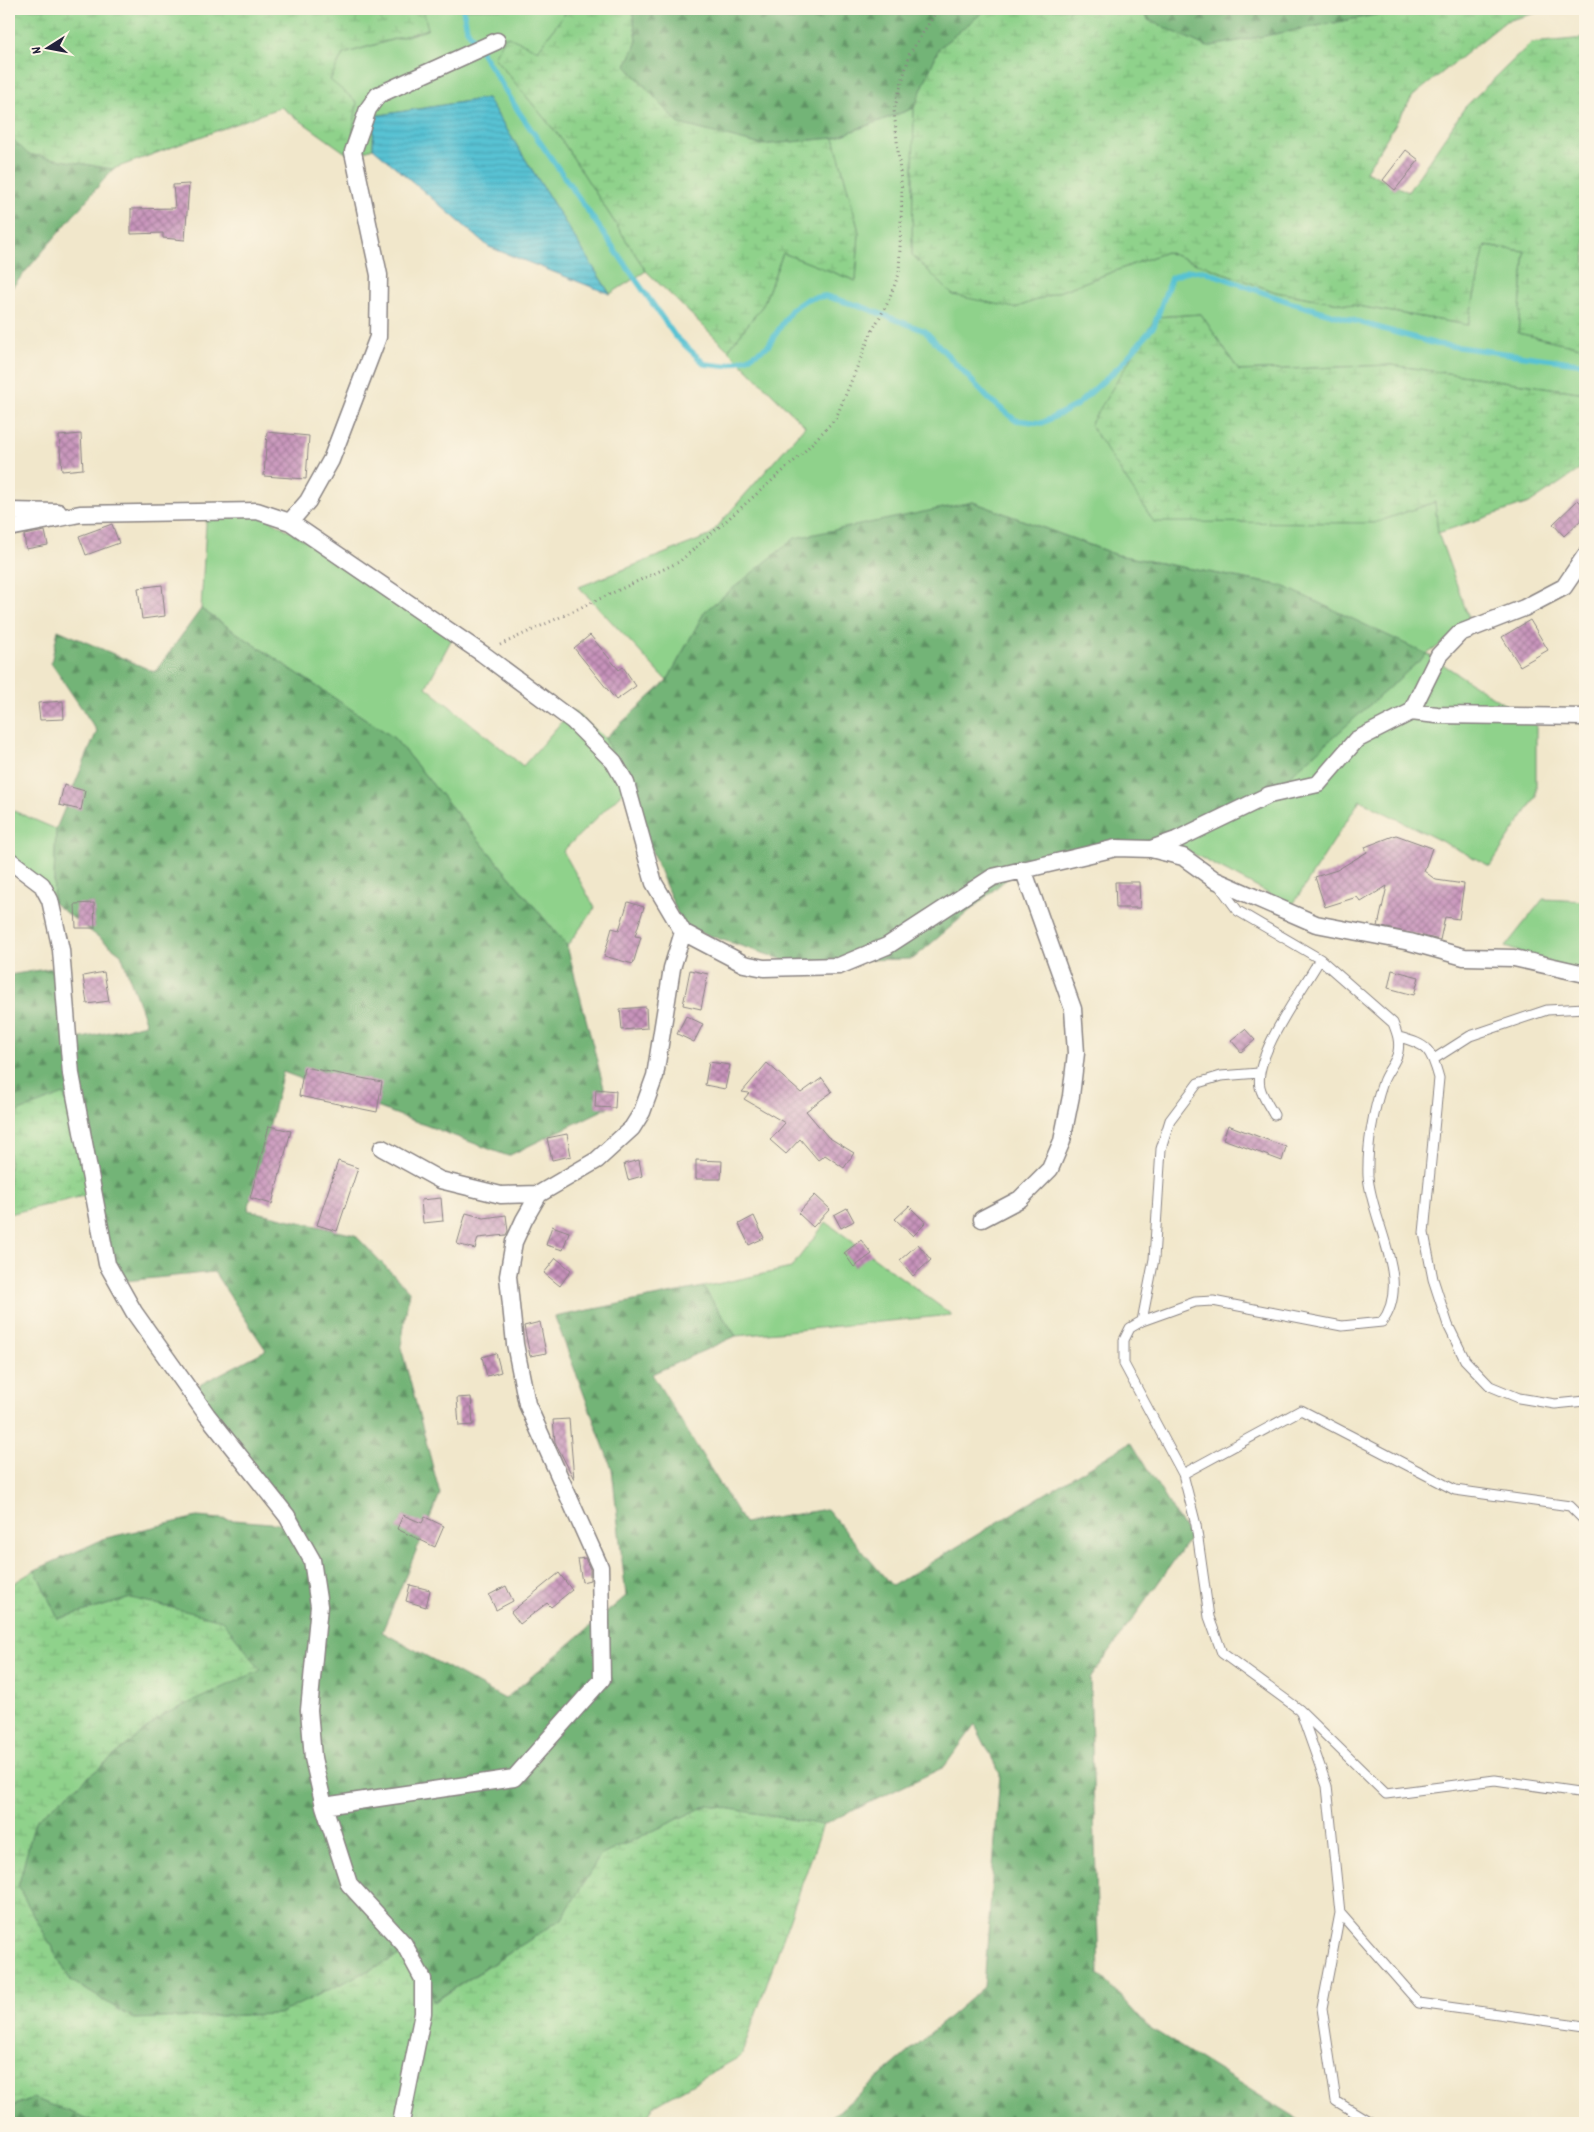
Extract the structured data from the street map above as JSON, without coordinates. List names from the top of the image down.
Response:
{
  "north": "left"
}
